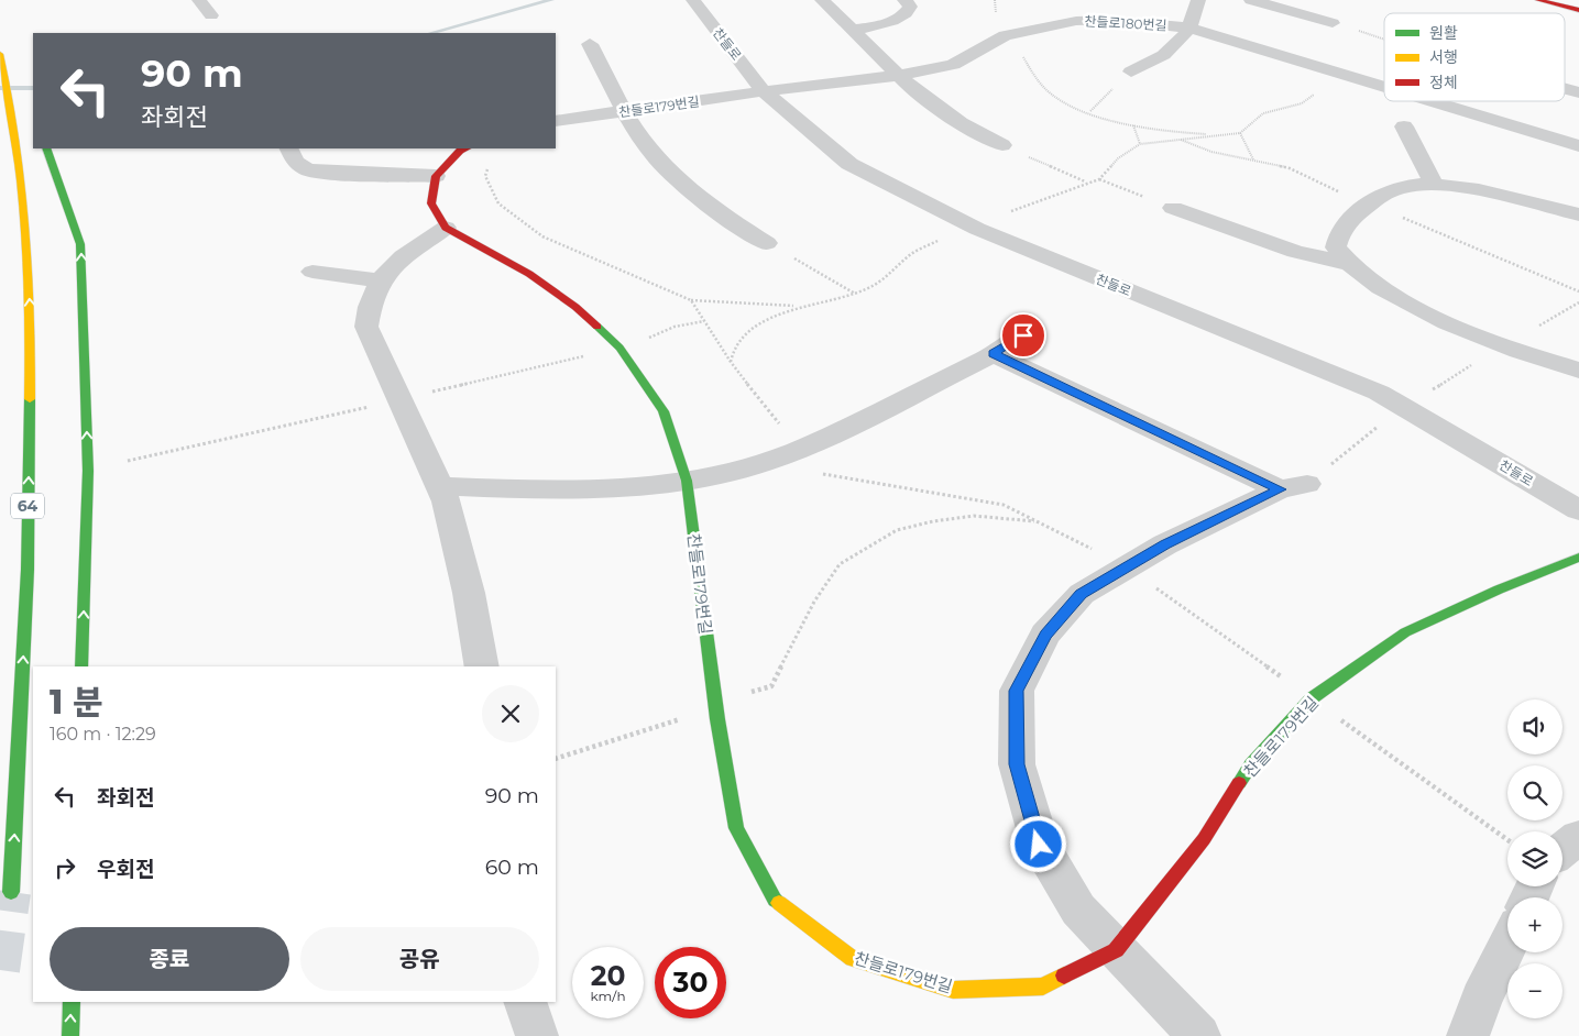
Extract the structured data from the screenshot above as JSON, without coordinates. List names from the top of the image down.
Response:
{
  "streets": {
    "main road": ["찬들로179번길", "64"],
    "street": ["찬들로180번길", "찬들로"]
  },
  "crossings": [
    ["찬들로180번길", "찬들로"],
    ["찬들로180번길", "찬들로179번길"],
    ["찬들로", "찬들로179번길"]
  ],
  "legend": ["원활", "서행", "정체"],
  "page": {
    "turn": ["90 m", "좌회전"],
    "heading": ["1 분", "160 m · 12:29"],
    "map_buttons": ["+", "−"],
    "list": [
      {
        "name": "좌회전",
        "value": "90 m"
      },
      {
        "name": "우회전",
        "value": "60 m"
      }
    ],
    "buttons": ["종료", "공유"],
    "speed": "20 km/h",
    "limit": "30"
  }
}
